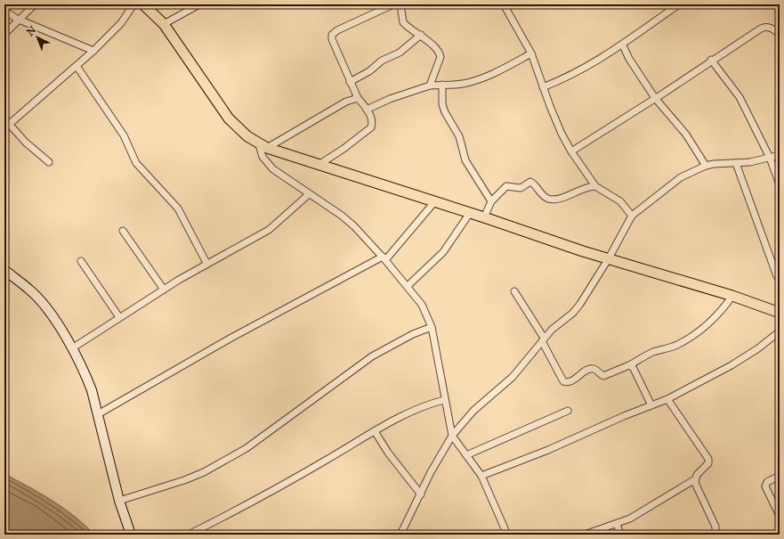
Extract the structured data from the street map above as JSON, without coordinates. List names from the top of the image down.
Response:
{
  "north": "top left"
}
